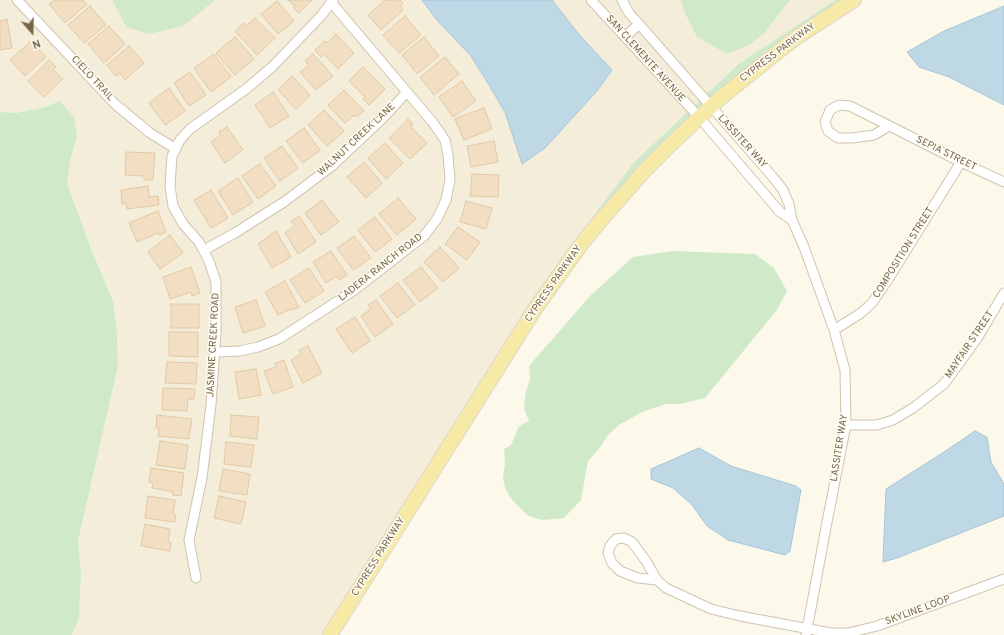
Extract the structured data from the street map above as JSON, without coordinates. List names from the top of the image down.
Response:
{
  "streets": {
    "main road": ["CYPRESS PARKWAY"],
    "street": [
      "SAN CLEMENTE AVENUE",
      "CIELO TRAIL",
      "WALNUT CREEK LANE",
      "LASSITER WAY",
      "SEPIA STREET",
      "COMPOSITION STREET",
      "LADERA RANCH ROAD",
      "JASMINE CREEK ROAD",
      "MAYFAIR STREET",
      "SKYLINE LOOP"
    ]
  },
  "crossings": [
    ["CYPRESS PARKWAY", "SAN CLEMENTE AVENUE"],
    ["CYPRESS PARKWAY", "LASSITER WAY"],
    ["SAN CLEMENTE AVENUE", "LASSITER WAY"],
    ["CIELO TRAIL", "JASMINE CREEK ROAD"],
    ["WALNUT CREEK LANE", "LADERA RANCH ROAD"],
    ["WALNUT CREEK LANE", "JASMINE CREEK ROAD"],
    ["LASSITER WAY", "COMPOSITION STREET"],
    ["LASSITER WAY", "MAYFAIR STREET"],
    ["LASSITER WAY", "SKYLINE LOOP"],
    ["SEPIA STREET", "COMPOSITION STREET"],
    ["LADERA RANCH ROAD", "JASMINE CREEK ROAD"]
  ],
  "north": "bottom"
}
